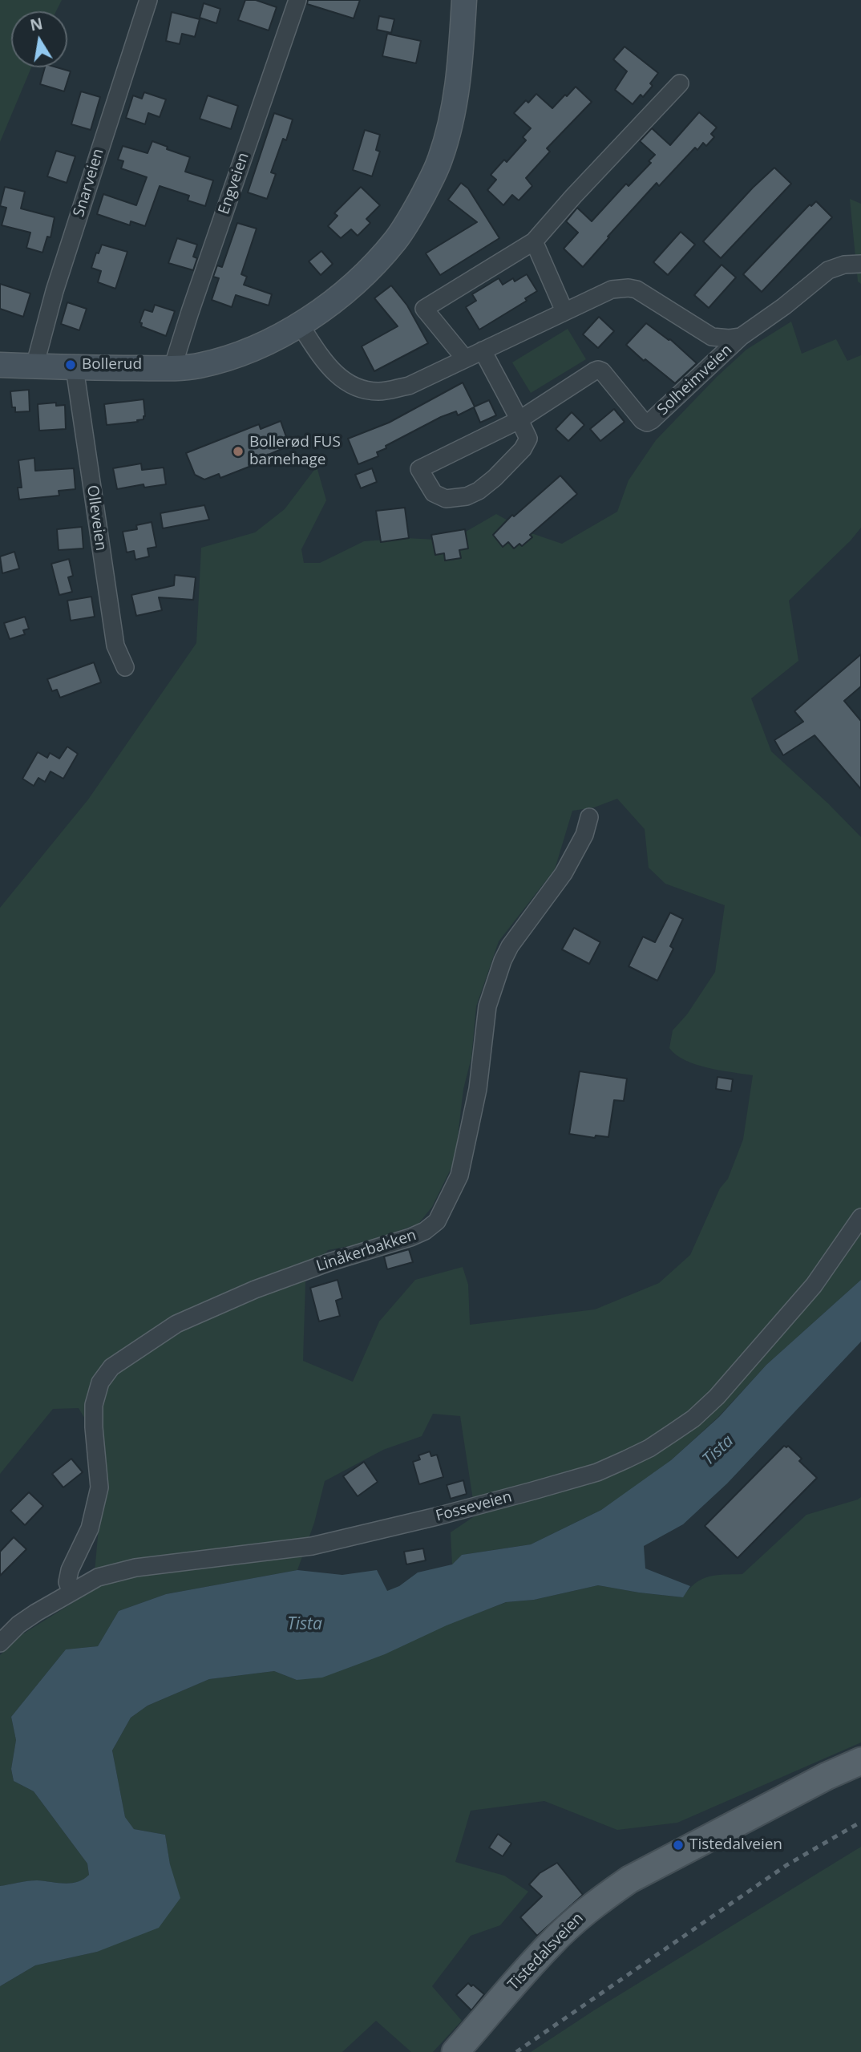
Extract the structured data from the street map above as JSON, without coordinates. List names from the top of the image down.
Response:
{
  "streets": {
    "main road": ["Tistedalsveien"],
    "street": [
      "Snarveien",
      "Engveien",
      "Solheimveien",
      "Olleveien",
      "Linåkerbakken",
      "Fosseveien"
    ]
  },
  "crossings": [
    ["Linåkerbakken", "Fosseveien"]
  ],
  "water": ["Tista"],
  "places": ["Bollerud", "Bollerød FUS barnehage", "Tistedalveien"],
  "north": "top"
}
